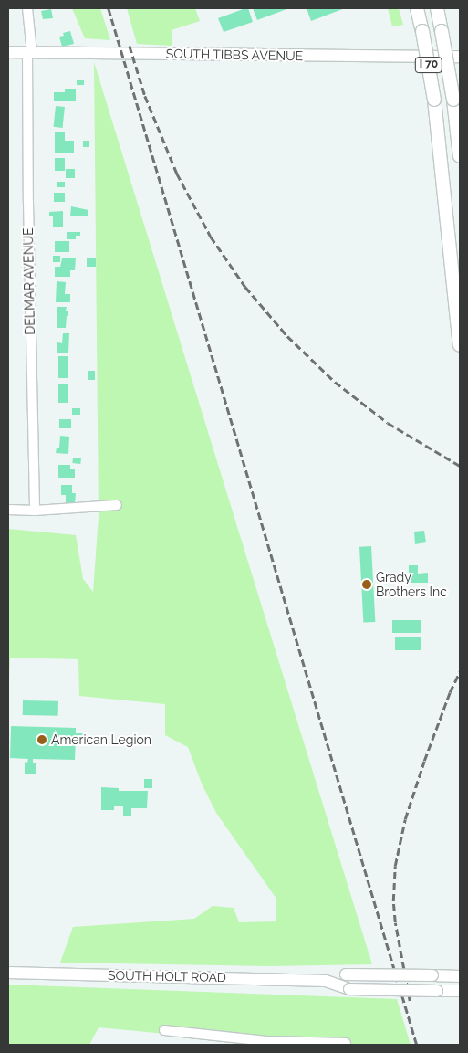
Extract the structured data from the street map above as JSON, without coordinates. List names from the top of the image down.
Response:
{
  "streets": {
    "highway": ["I 70"],
    "main road": ["SOUTH TIBBS AVENUE", "SOUTH HOLT ROAD"],
    "street": ["DELMAR AVENUE"]
  },
  "crossings": [
    ["SOUTH TIBBS AVENUE", "DELMAR AVENUE"]
  ],
  "places": ["Grady Brothers Inc", "American Legion"]
}
